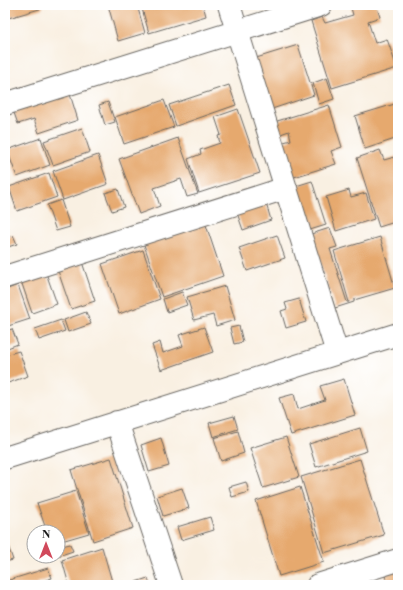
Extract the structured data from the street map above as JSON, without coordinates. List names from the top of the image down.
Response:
{
  "north": "top"
}
